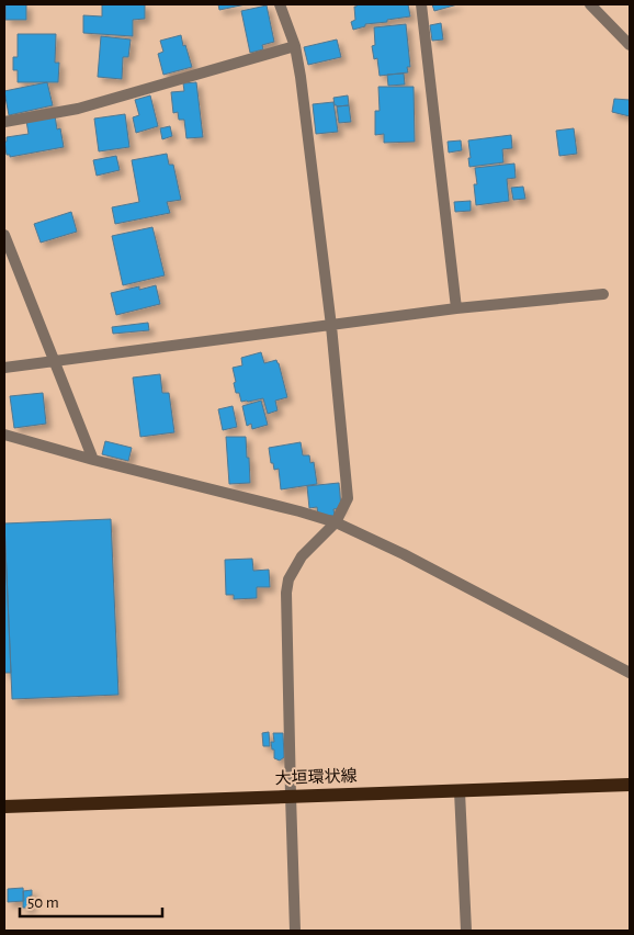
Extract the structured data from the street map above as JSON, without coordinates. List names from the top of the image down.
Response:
{
  "streets": {
    "main road": ["大垣環状線"]
  },
  "scale_bar": "50 m"
}
